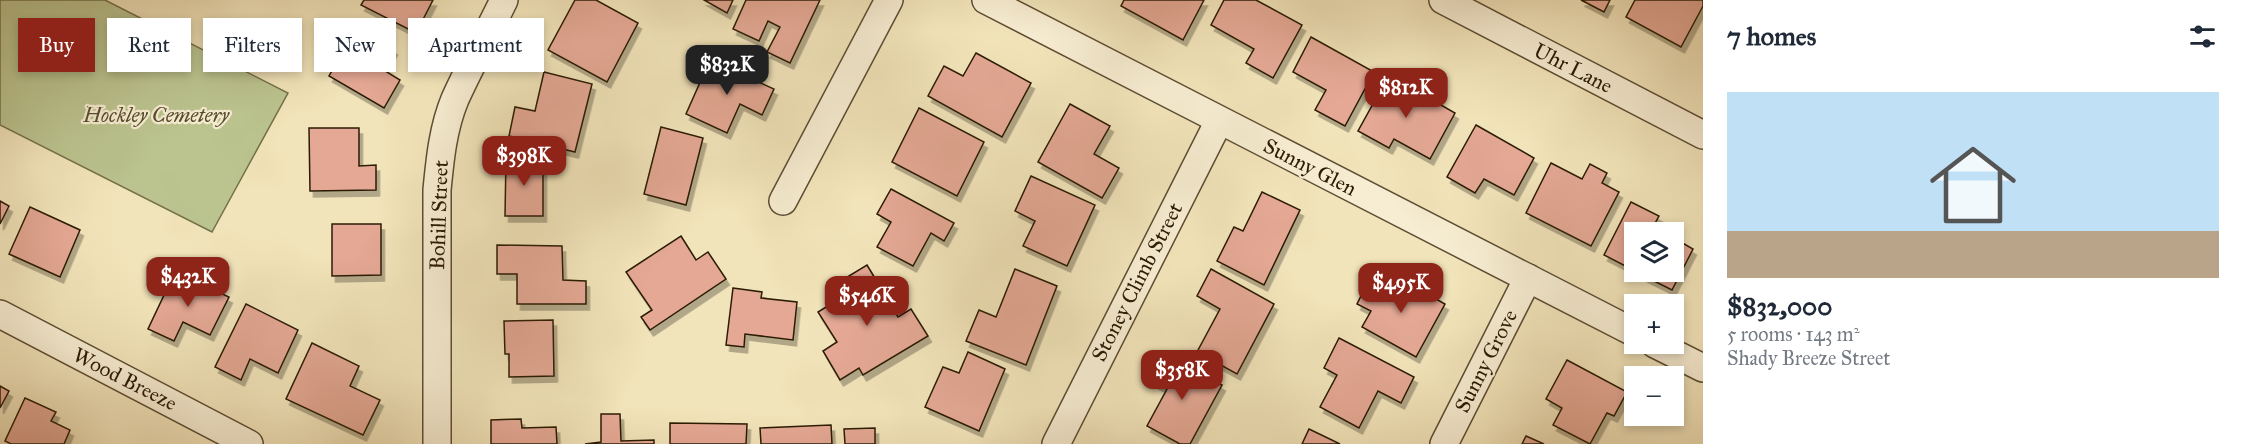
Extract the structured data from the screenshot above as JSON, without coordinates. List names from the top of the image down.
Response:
{
  "streets": {
    "street": [
      "Uhr Lane",
      "Sunny Glen",
      "Bohill Street",
      "Stoney Climb Street",
      "Sunny Grove",
      "Wood Breeze"
    ]
  },
  "crossings": [
    ["Sunny Glen", "Stoney Climb Street"],
    ["Sunny Glen", "Sunny Grove"]
  ],
  "parks": ["Hockley Cemetery"],
  "page": {
    "heading": "7 homes",
    "chip": [
      "Buy",
      "Rent",
      "Filters",
      "New",
      "Apartment"
    ],
    "price": [
      "$832K",
      "$812K",
      "$398K",
      "$432K",
      "$495K",
      "$546K",
      "$358K"
    ],
    "list": [
      {
        "name": "$832,000",
        "note": "5 rooms · 143 m² · Shady Breeze Street"
      }
    ],
    "map_buttons": ["+", "−"]
  }
}
